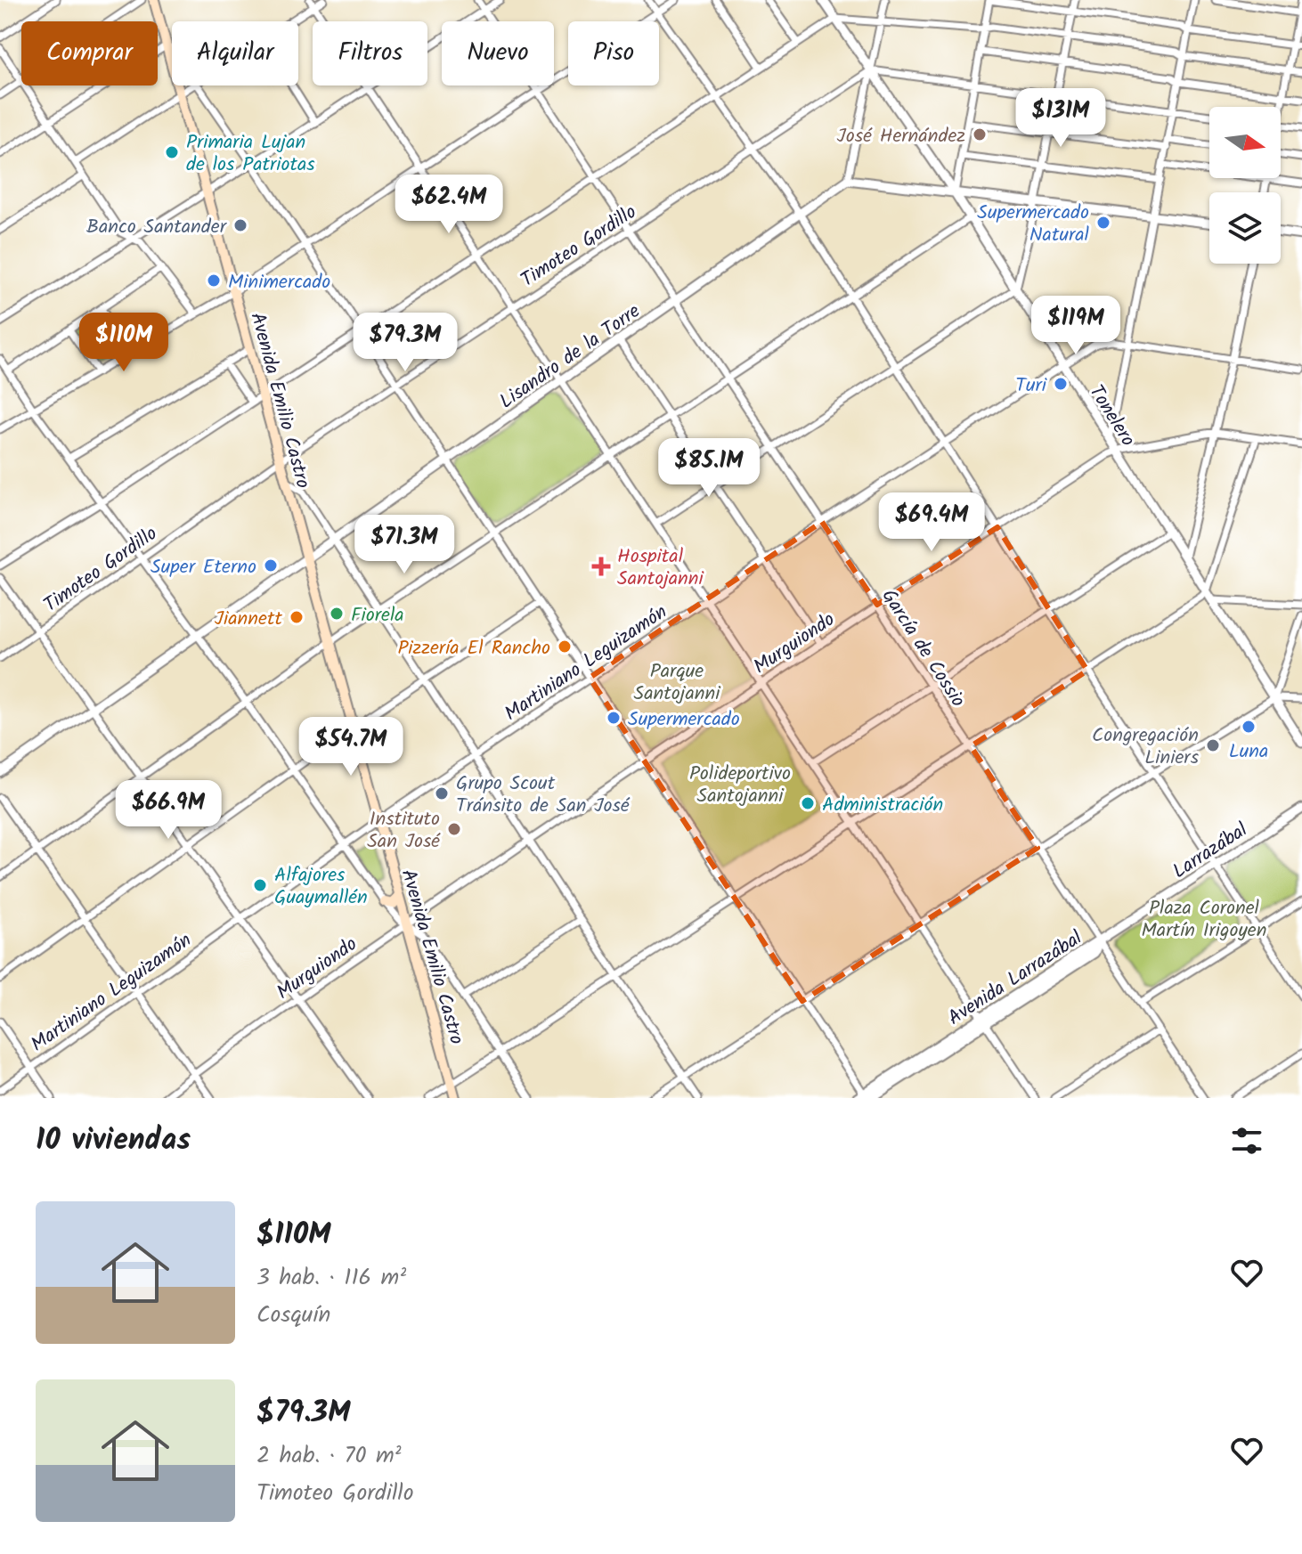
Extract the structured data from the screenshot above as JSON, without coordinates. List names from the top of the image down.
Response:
{
  "streets": {
    "main road": ["Avenida Emilio Castro"],
    "street": [
      "Timoteo Gordillo",
      "Lisandro de la Torre",
      "Tonelero",
      "Murguiondo",
      "García de Cossio",
      "Martiniano Leguizamón",
      "Larrazábal",
      "Avenida Larrazábal"
    ]
  },
  "crossings": [
    ["Timoteo Gordillo", "Avenida Emilio Castro"],
    ["Timoteo Gordillo", "Tonelero"],
    ["Timoteo Gordillo", "García de Cossio"],
    ["Lisandro de la Torre", "Avenida Emilio Castro"],
    ["Lisandro de la Torre", "García de Cossio"],
    ["Avenida Emilio Castro", "Murguiondo"],
    ["Avenida Emilio Castro", "Martiniano Leguizamón"],
    ["Tonelero", "Murguiondo"],
    ["Tonelero", "Martiniano Leguizamón"],
    ["Murguiondo", "García de Cossio"],
    ["García de Cossio", "Martiniano Leguizamón"],
    ["García de Cossio", "Larrazábal"],
    ["García de Cossio", "Avenida Larrazábal"],
    ["Larrazábal", "Avenida Larrazábal"]
  ],
  "parks": ["Parque Santojanni", "Polideportivo Santojanni", "Plaza Coronel Martín Irigoyen"],
  "places": {
    "other": [
      "José Hernández",
      "Primaria Lujan de los Patriotas",
      "Supermercado Natural",
      "Banco Santander",
      "Minimercado",
      "Turi",
      "Super Eterno",
      "Fiorela",
      "Jiannett",
      "Pizzería El Rancho",
      "Supermercado",
      "Luna",
      "Congregación Liniers",
      "Grupo Scout Tránsito de San José",
      "Administración",
      "Instituto San José",
      "Alfajores Guaymallén"
    ],
    "health": ["Hospital Santojanni"]
  },
  "north": "right",
  "page": {
    "chip": [
      "Comprar",
      "Alquilar",
      "Filtros",
      "Nuevo",
      "Piso"
    ],
    "price": [
      "$131M",
      "$62.4M",
      "$119M",
      "$110M",
      "$79.3M",
      "$85.1M",
      "$69.4M",
      "$71.3M",
      "$54.7M",
      "$66.9M"
    ],
    "heading": "10 viviendas",
    "list": [
      {
        "name": "$110M",
        "note": "3 hab. · 116 m² · Cosquín"
      },
      {
        "name": "$79.3M",
        "note": "2 hab. · 70 m² · Timoteo Gordillo"
      }
    ]
  }
}
